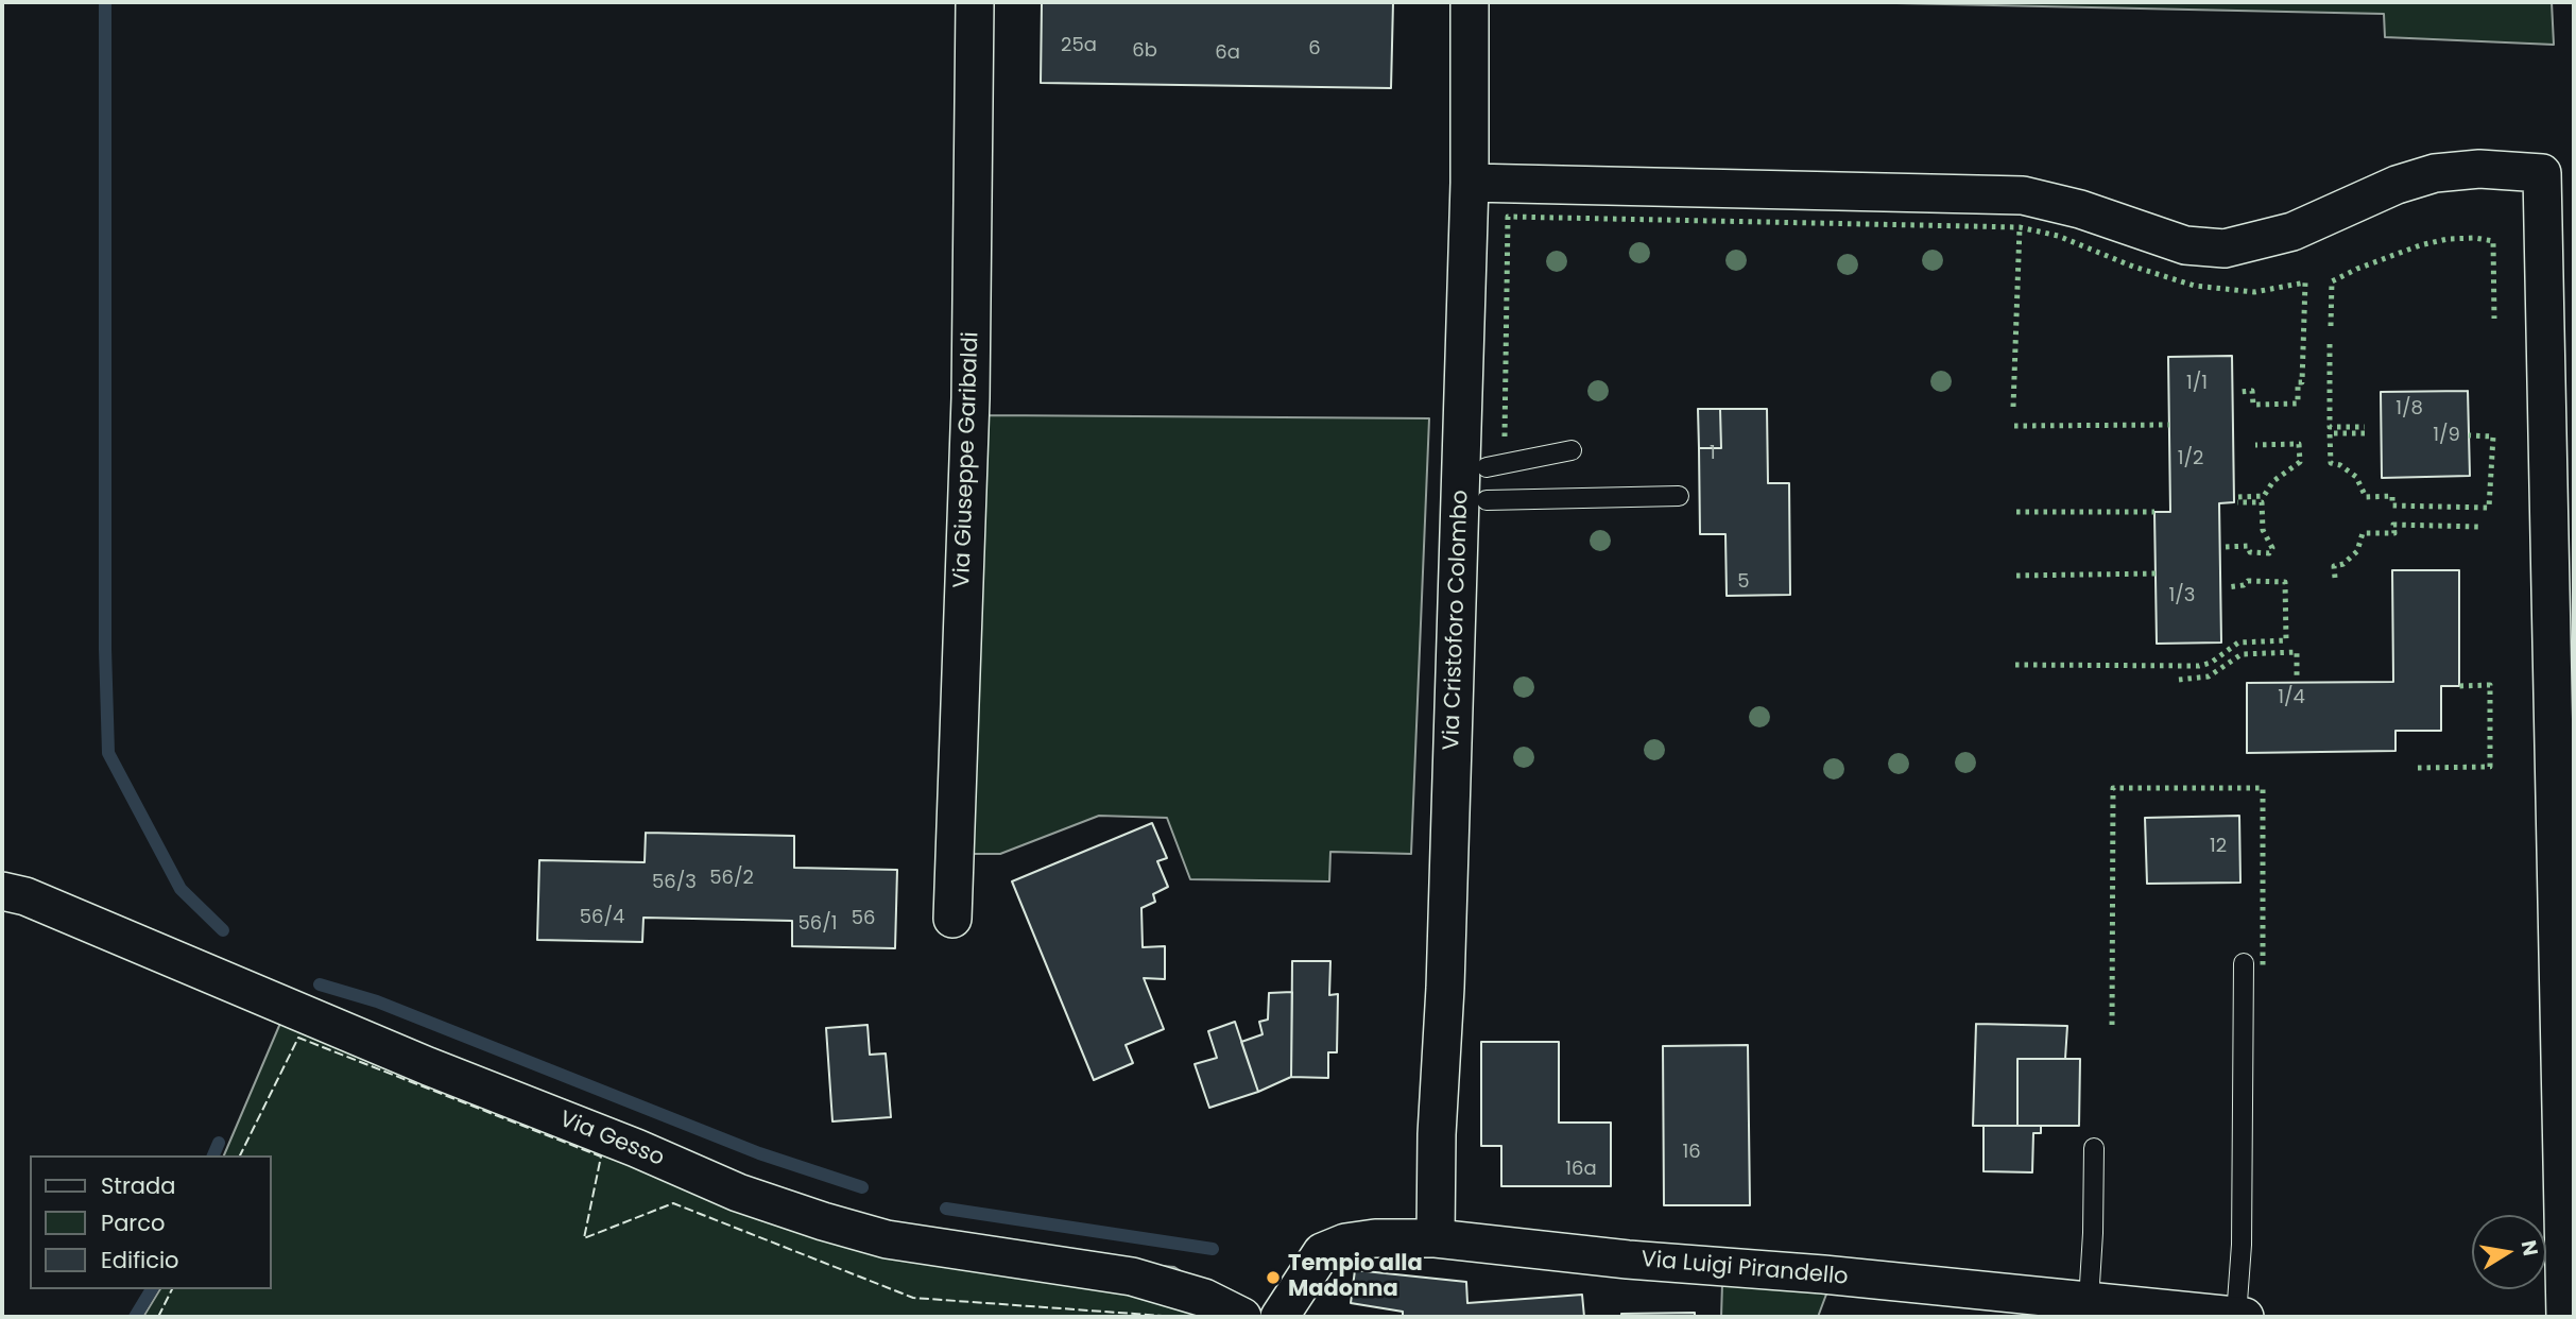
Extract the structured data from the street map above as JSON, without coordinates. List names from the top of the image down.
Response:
{
  "streets": {
    "street": [
      "Via Giuseppe Garibaldi",
      "Via Cristoforo Colombo",
      "Via Gesso",
      "Via Luigi Pirandello"
    ]
  },
  "crossings": [
    ["Via Cristoforo Colombo", "Via Luigi Pirandello"]
  ],
  "places": ["Tempio alla Madonna"],
  "house_numbers": [
    "25a",
    "6",
    "6b",
    "6a",
    "1/1",
    "1/8",
    "1/9",
    "1",
    "1/2",
    "5",
    "1/3",
    "1/4",
    "12",
    "56/2",
    "56/3",
    "56/4",
    "56",
    "56/1",
    "16",
    "16a"
  ],
  "legend": ["Strada", "Parco", "Edificio"],
  "north": "right"
}
